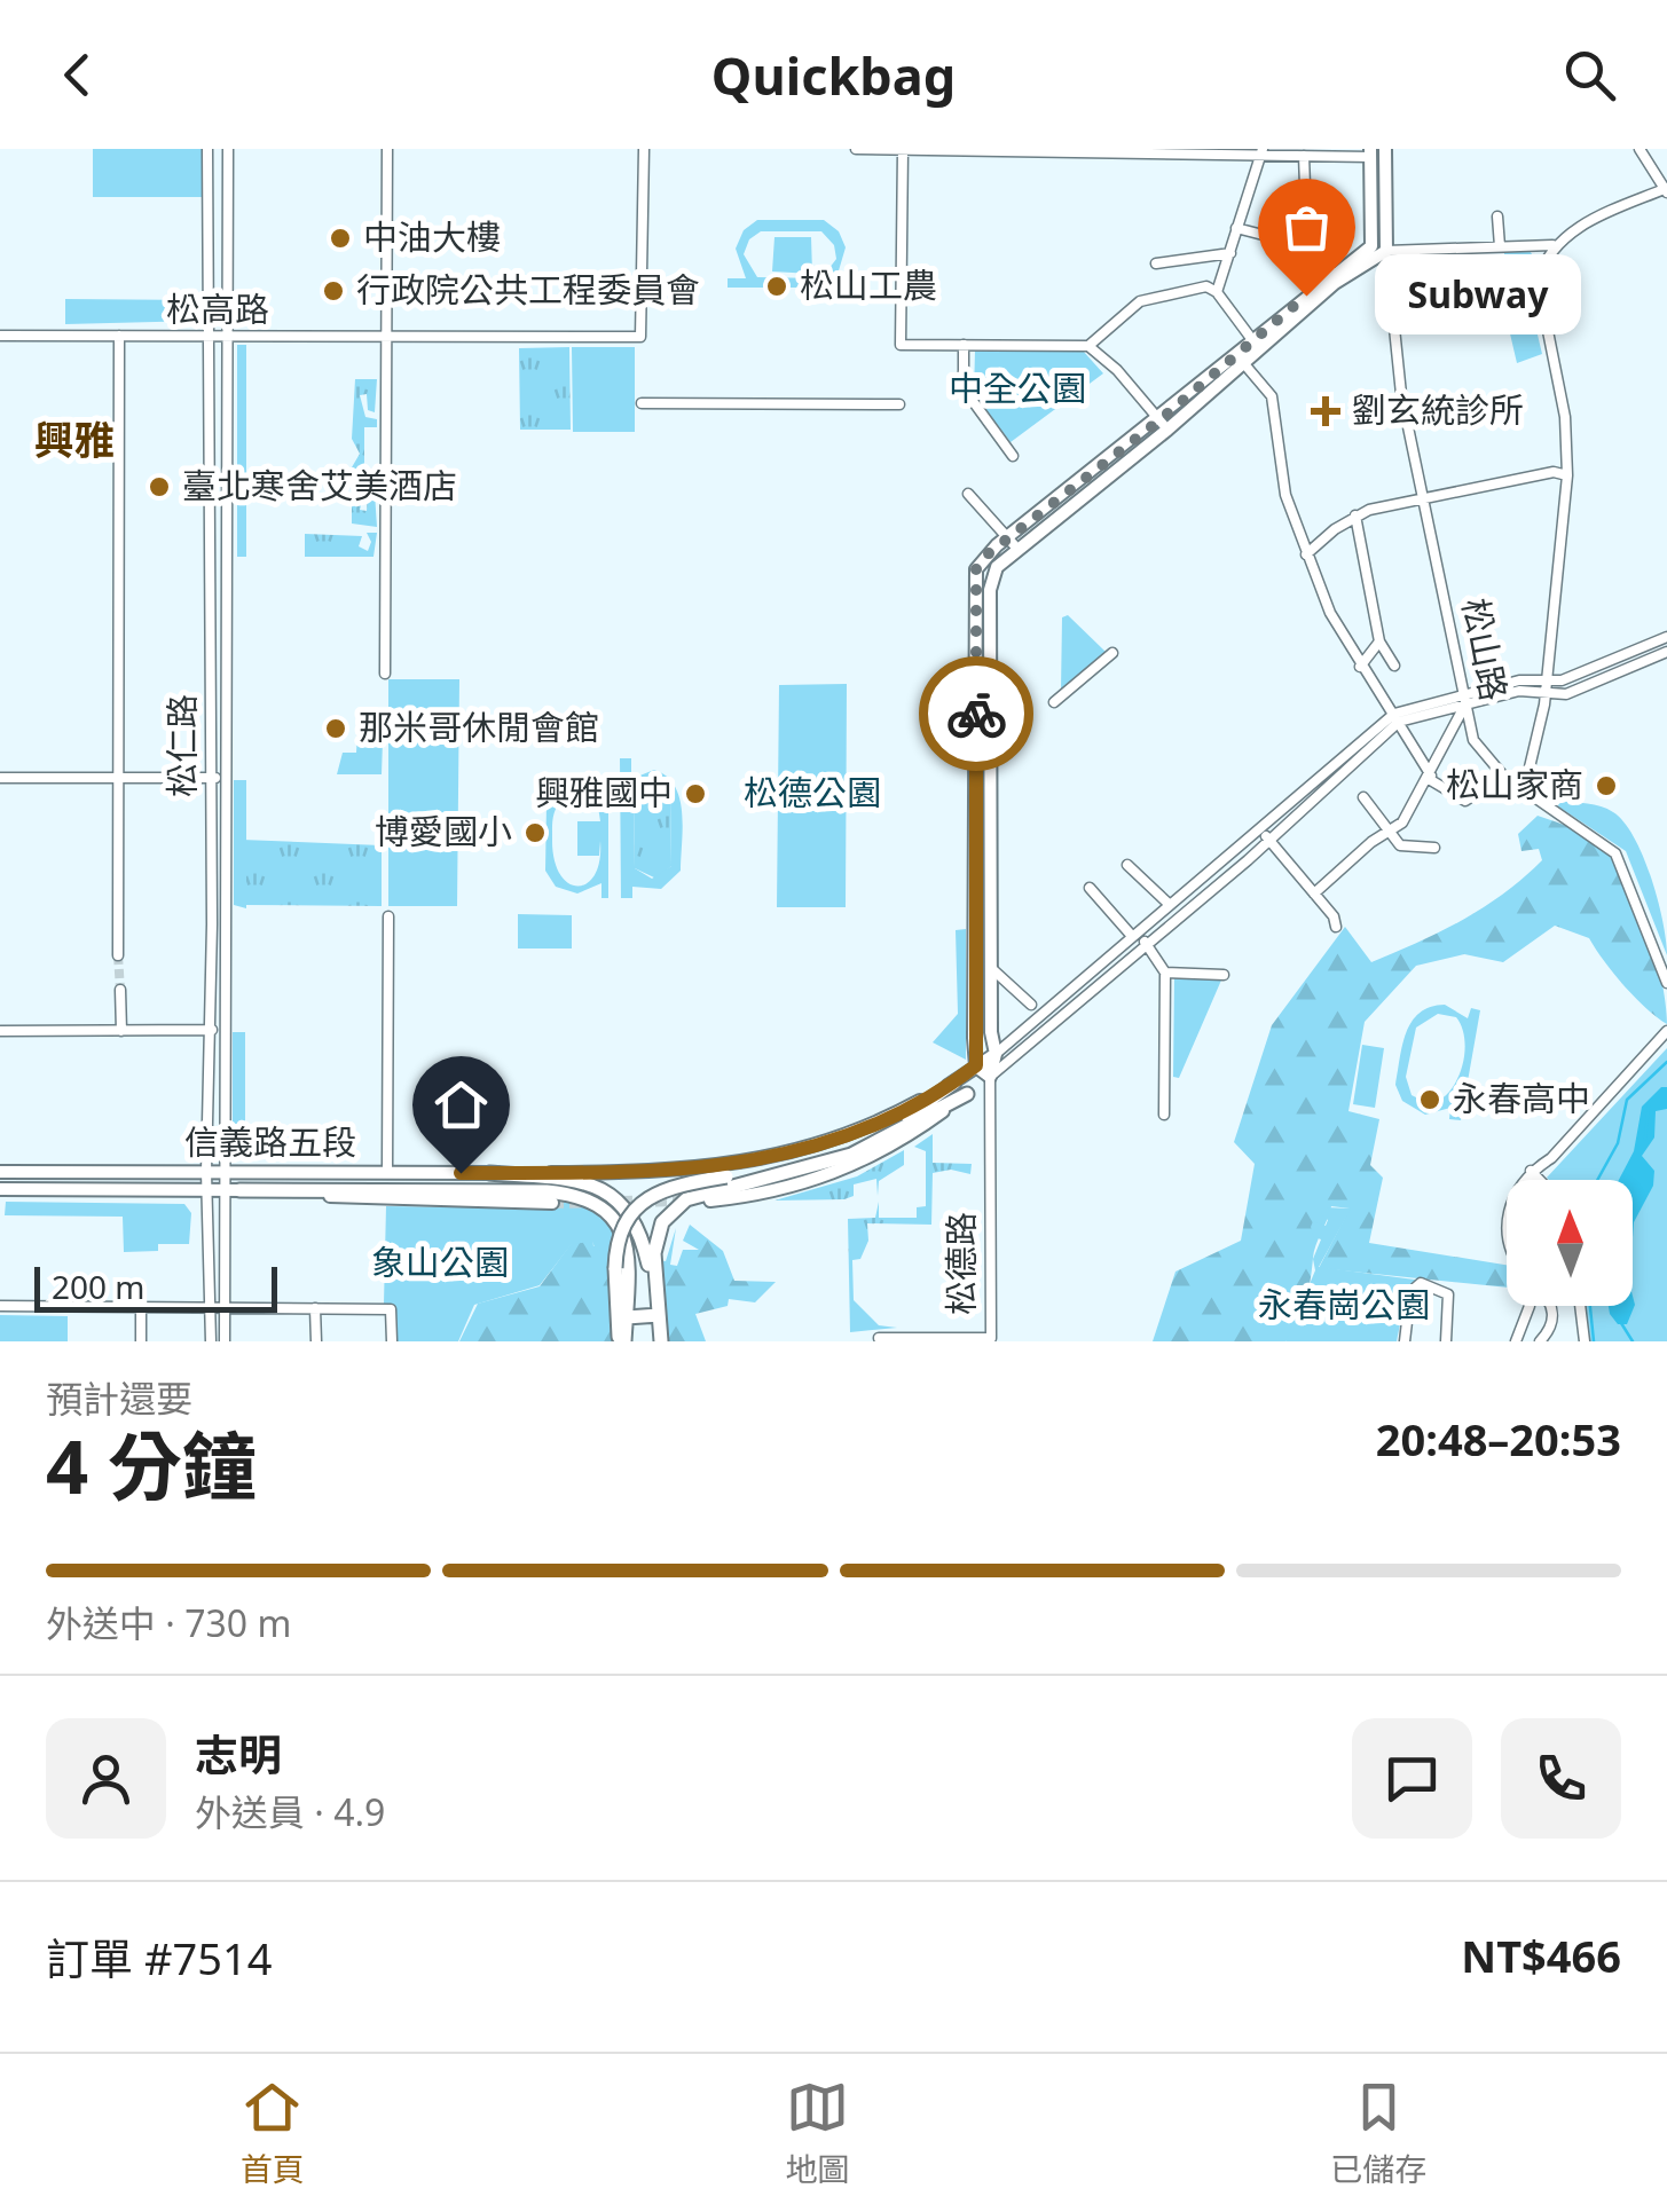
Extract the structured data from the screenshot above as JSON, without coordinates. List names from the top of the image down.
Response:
{
  "streets": {
    "main road": ["松山路", "信義路五段", "松德路"],
    "street": ["松高路", "松仁路"]
  },
  "crossings": [
    ["松高路", "松仁路"],
    ["松山路", "松德路"],
    ["松仁路", "信義路五段"],
    ["信義路五段", "松德路"]
  ],
  "districts": ["興雅"],
  "parks": [
    "中全公園",
    "松德公園",
    "象山公園",
    "永春崗公園"
  ],
  "places": {
    "other": [
      "中油大樓",
      "松山工農",
      "行政院公共工程委員會",
      "Subway",
      "臺北寒舍艾美酒店",
      "那米哥休閒會館",
      "松山家商",
      "興雅國中",
      "博愛國小",
      "永春高中"
    ],
    "health": ["劉玄統診所"]
  },
  "scale_bar": "200 m",
  "north": "top",
  "page": {
    "header": "Quickbag",
    "bubble": "Subway",
    "scale": "200 m",
    "heading": ["4 分鐘", "預計還要", "20:48–20:53"],
    "panel": [
      "志明",
      "外送員 · 4.9",
      "訂單 #7514",
      "NT$466"
    ],
    "bar": "外送中 · 730 m",
    "tabs": ["首頁", "地圖", "已儲存"]
  }
}
